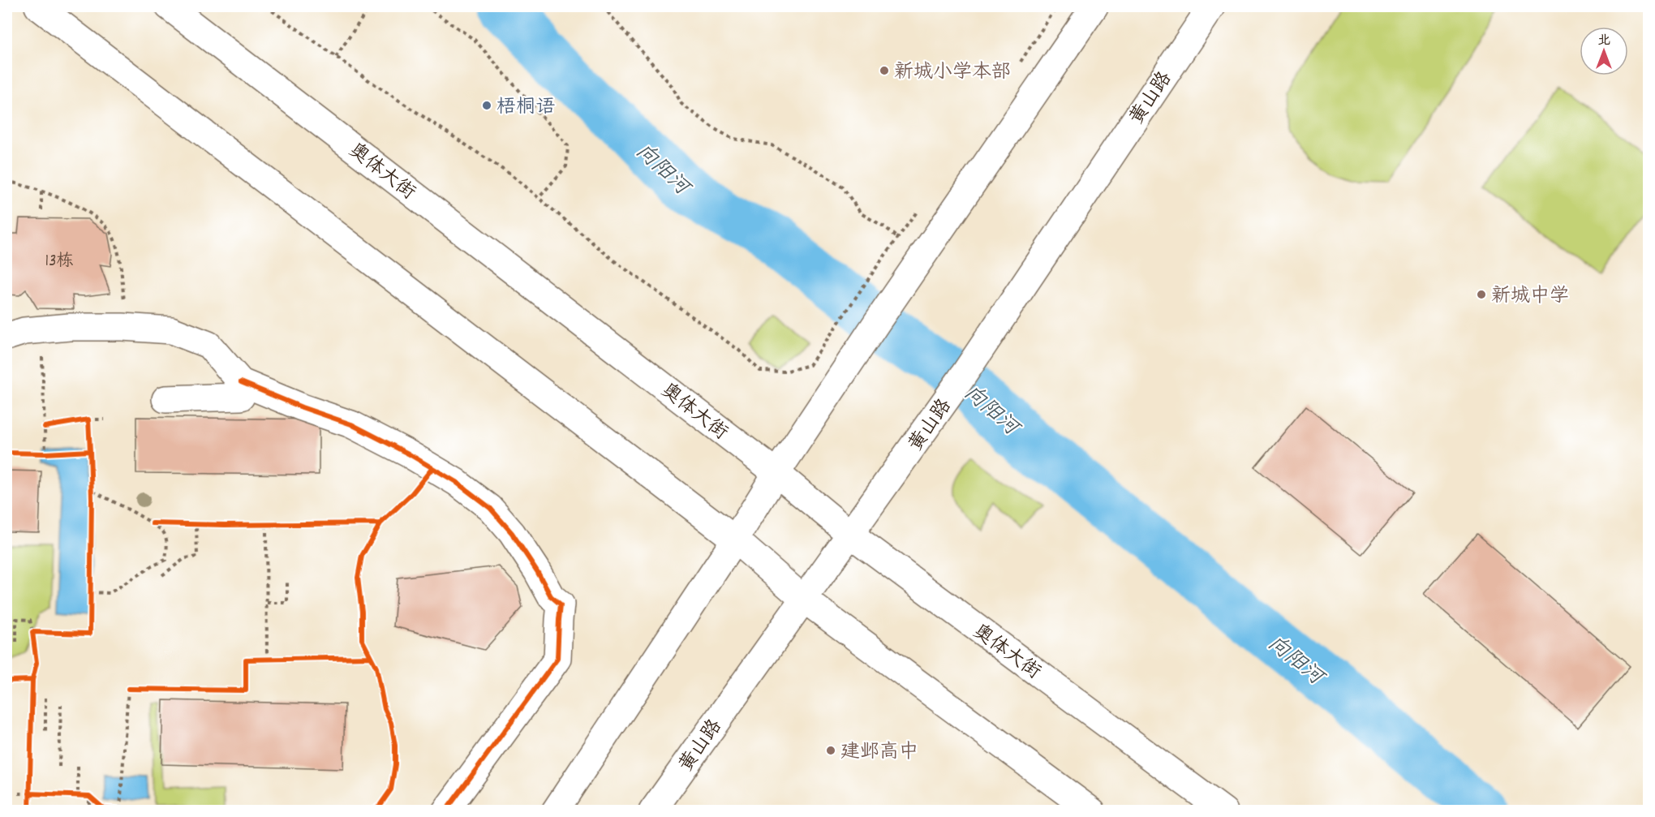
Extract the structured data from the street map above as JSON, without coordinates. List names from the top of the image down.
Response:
{
  "streets": {
    "main road": ["黄山路", "奥体大街"]
  },
  "crossings": [
    ["黄山路", "奥体大街"]
  ],
  "water": ["向阳河"],
  "places": [
    "新城小学本部",
    "梧桐语",
    "新城中学",
    "建邺高中"
  ],
  "house_numbers": ["13栋"],
  "north": "top"
}
